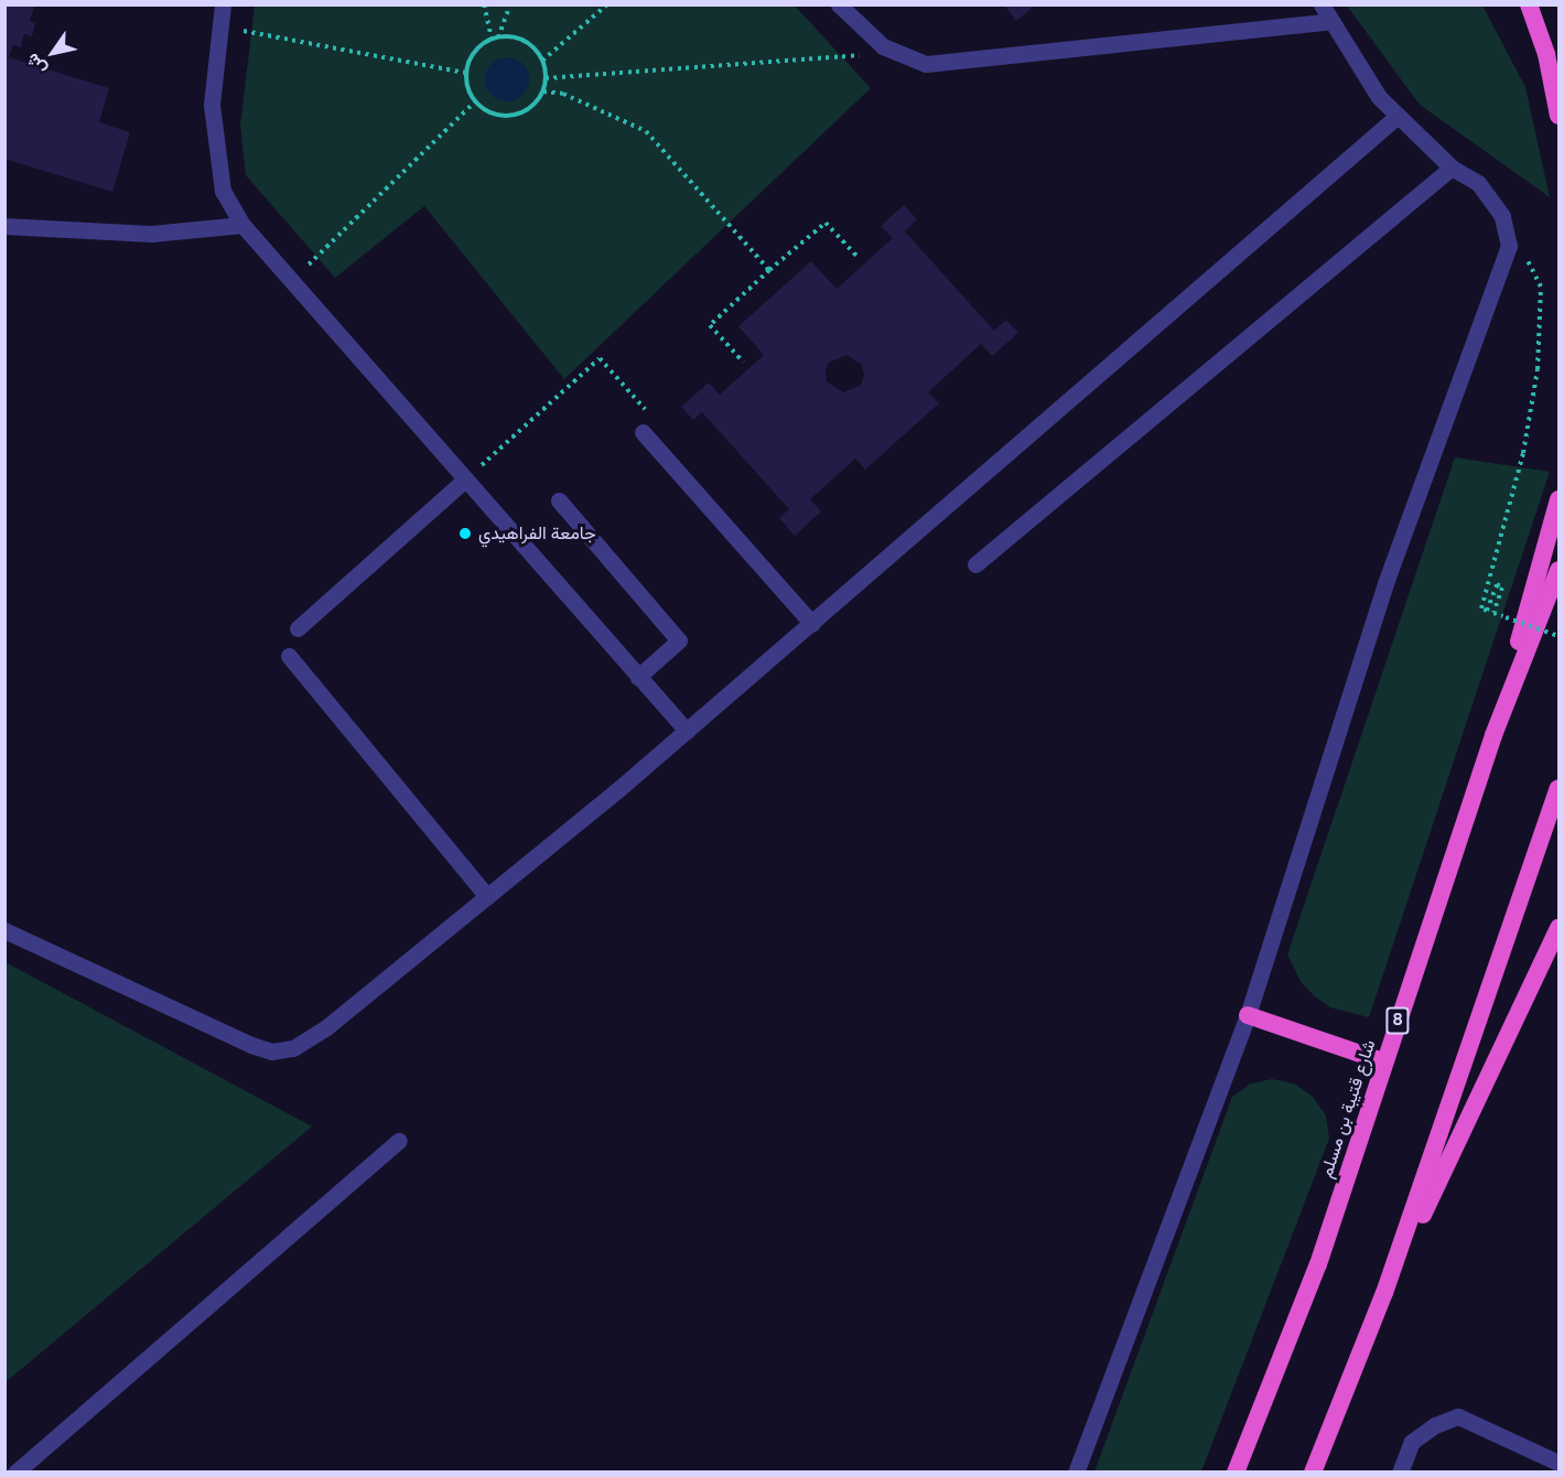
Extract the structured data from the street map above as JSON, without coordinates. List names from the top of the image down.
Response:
{
  "streets": {
    "highway": ["8", "شارع قتيبة بن مسلم"]
  },
  "places": ["جامعة الفراهيدي"],
  "north": "bottom left"
}
